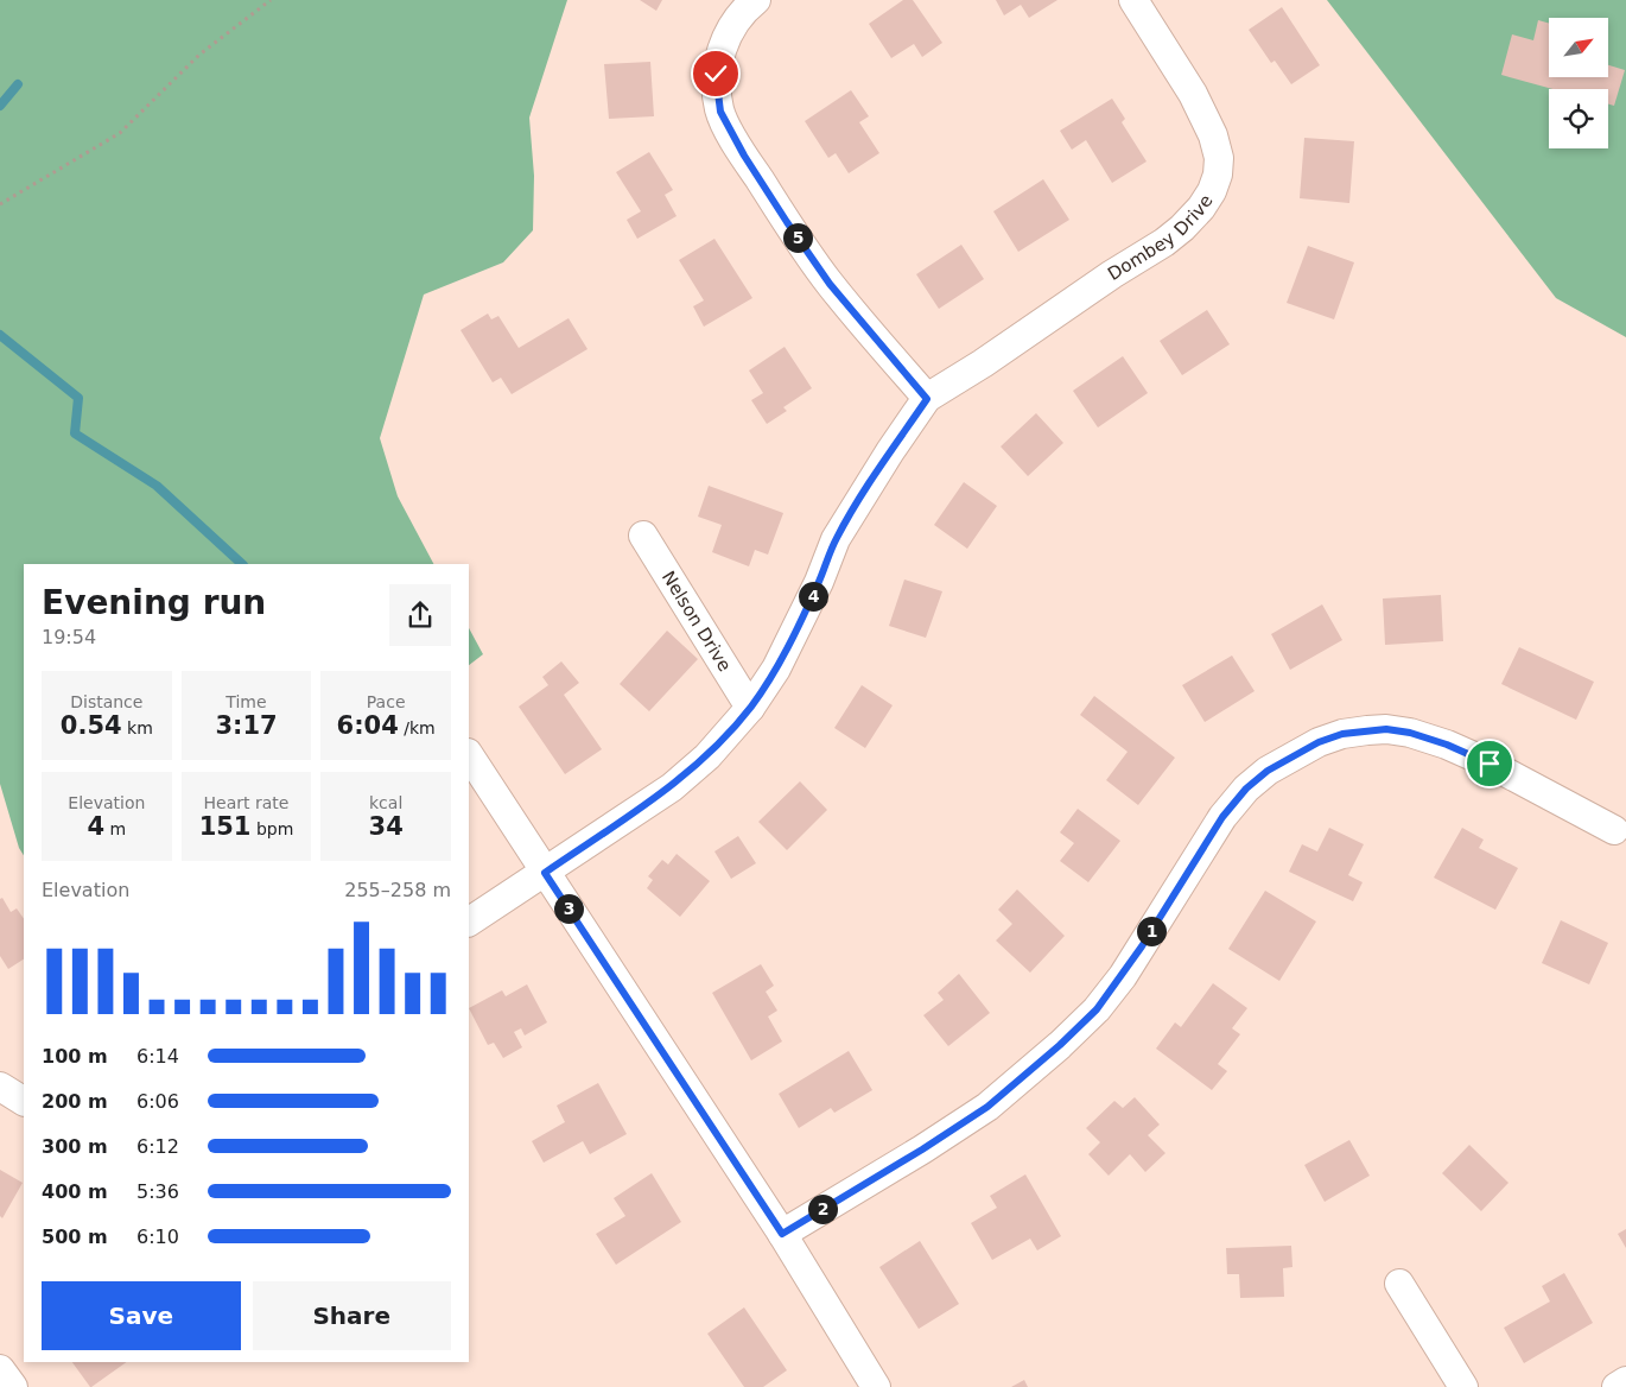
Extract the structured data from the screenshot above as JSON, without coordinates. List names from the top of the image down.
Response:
{
  "streets": {
    "street": ["Dombey Drive", "Nelson Drive"]
  },
  "crossings": [
    ["Dombey Drive", "Nelson Drive"]
  ],
  "north": "top right",
  "page": {
    "pins": [
      "5",
      "4",
      "3",
      "1",
      "2"
    ],
    "heading": ["Evening run", "19:54"],
    "stats": [
      ["Distance", "0.54 km"],
      ["Time", "3:17"],
      ["Pace", "6:04 /km"],
      ["Elevation", "4 m"],
      ["Heart rate", "151 bpm"],
      ["kcal", "34"]
    ],
    "chart": ["Elevation", "255–258 m"],
    "list": [
      {
        "name": "100 m",
        "note": "6:14"
      },
      {
        "name": "200 m",
        "note": "6:06"
      },
      {
        "name": "300 m",
        "note": "6:12"
      },
      {
        "name": "400 m",
        "note": "5:36"
      },
      {
        "name": "500 m",
        "note": "6:10"
      }
    ],
    "buttons": ["Save", "Share"]
  }
}
